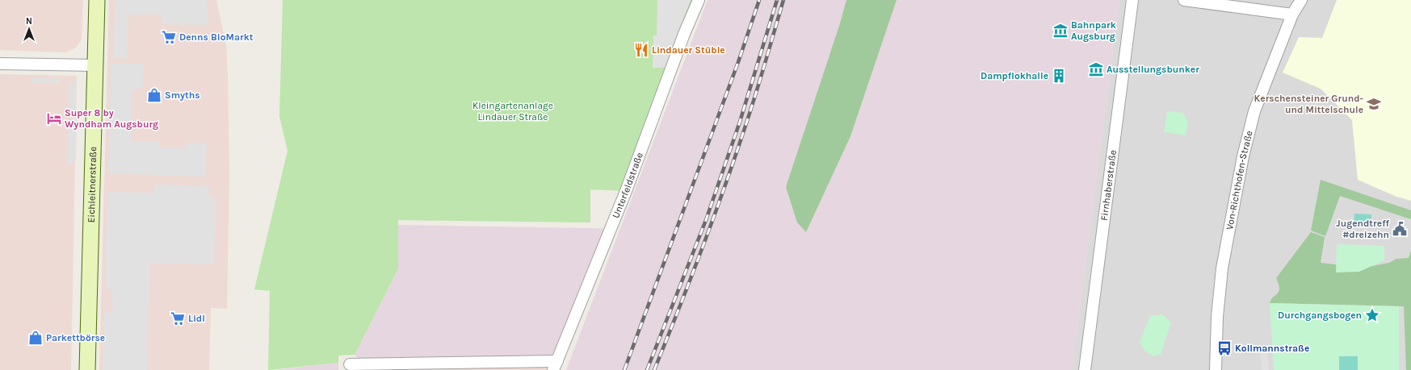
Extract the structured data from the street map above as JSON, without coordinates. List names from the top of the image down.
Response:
{
  "streets": {
    "main road": ["Eichleitnerstraße"],
    "street": ["Von-Richthofen-Straße", "Unterfeldstraße", "Firnhaberstraße"]
  },
  "parks": ["Kleingartenanlage Lindauer Straße"],
  "places": {
    "museum": ["Bahnpark Augsburg", "Ausstellungsbunker"],
    "supermarket": ["Denns BioMarkt", "Lidl"],
    "restaurant": ["Lindauer Stüble"],
    "building": ["Dampflokhalle"],
    "shop": ["Smyths", "Parkettbörse"],
    "school or university": ["Kerschensteiner Grund- und Mittelschule"],
    "hotel": ["Super 8 by Wyndham Augsburg"],
    "public building": ["Jugendtreff #dreizehn"],
    "place": ["Durchgangsbogen"],
    "bus stop": ["Kollmannstraße"]
  },
  "north": "top"
}
